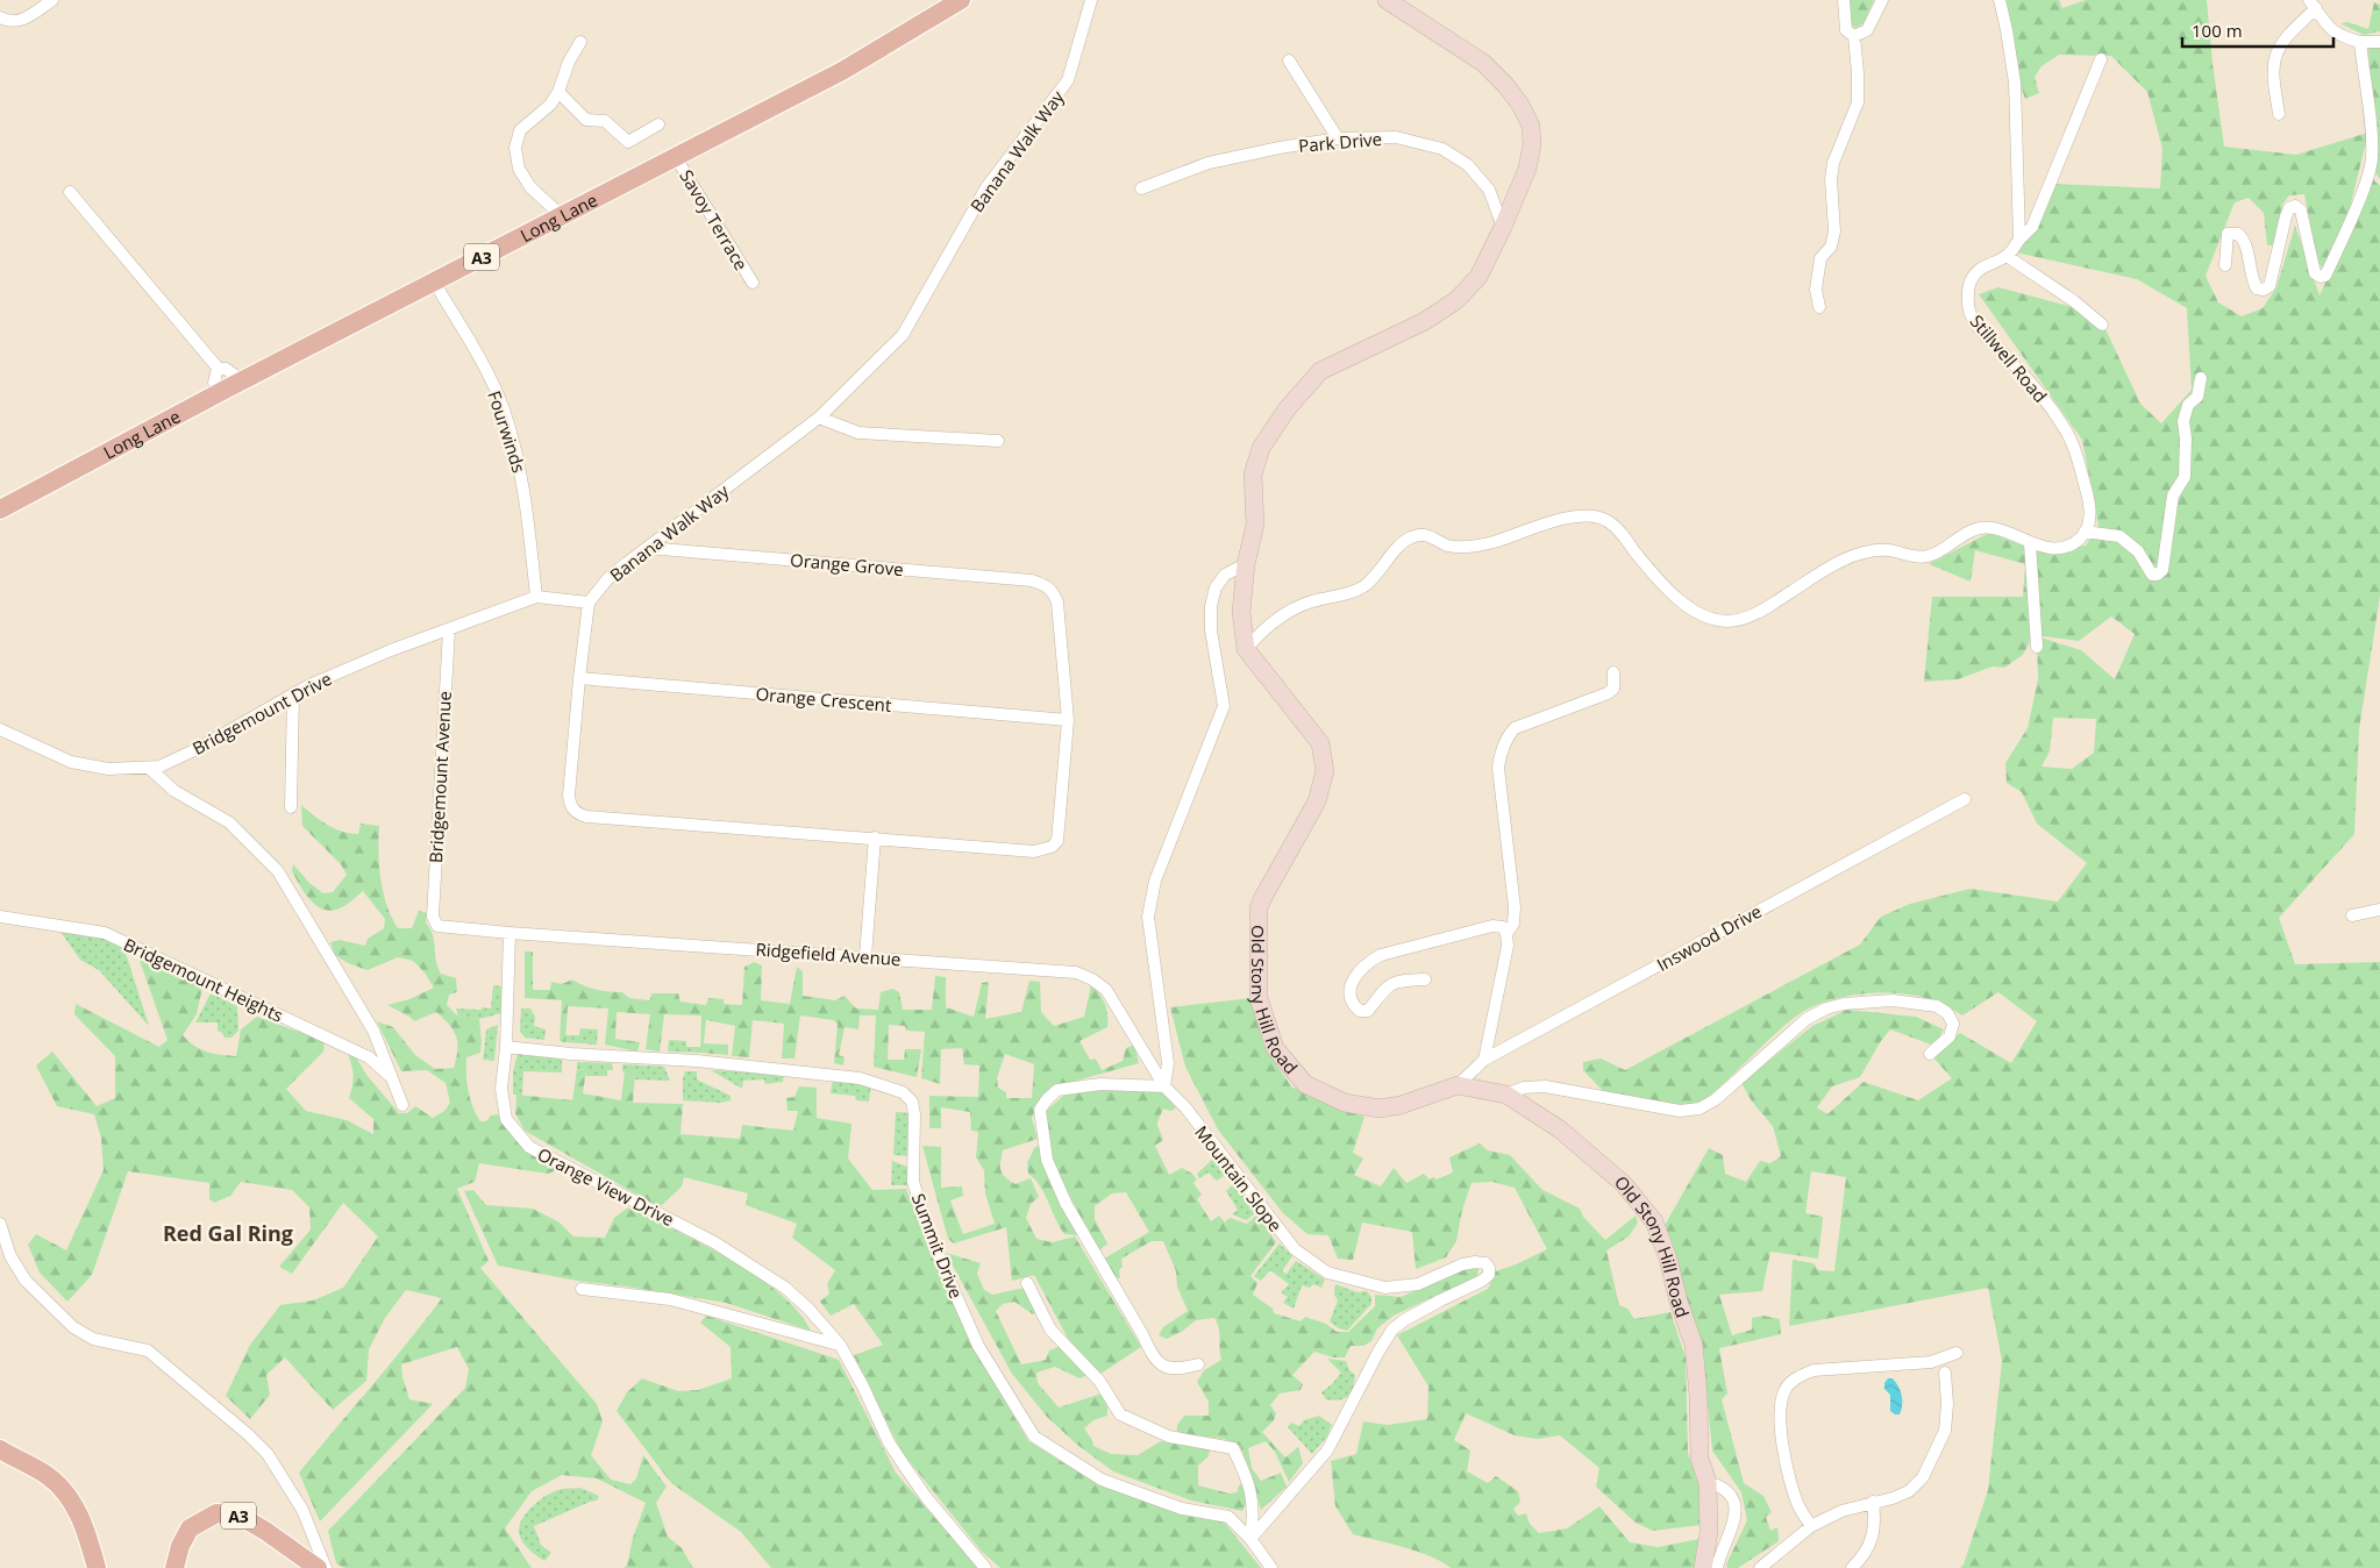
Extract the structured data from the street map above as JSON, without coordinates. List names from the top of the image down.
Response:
{
  "streets": {
    "main road": ["Long Lane", "A3"],
    "street": [
      "Park Drive",
      "Banana Walk Way",
      "Savoy Terrace",
      "Stillwell Road",
      "Fourwinds",
      "Orange Grove",
      "Orange Crescent",
      "Bridgemount Drive",
      "Bridgemount Avenue",
      "Inswood Drive",
      "Ridgefield Avenue",
      "Bridgemount Heights",
      "Old Stony Hill Road",
      "Mountain Slope",
      "Orange View Drive",
      "Summit Drive"
    ]
  },
  "crossings": [
    ["Park Drive", "Old Stony Hill Road"],
    ["Banana Walk Way", "Orange Grove"],
    ["Banana Walk Way", "Bridgemount Drive"],
    ["Long Lane", "Savoy Terrace"],
    ["Long Lane", "Fourwinds"],
    ["Fourwinds", "Bridgemount Drive"],
    ["Orange Grove", "Orange Crescent"],
    ["Bridgemount Drive", "Bridgemount Avenue"],
    ["Bridgemount Avenue", "Ridgefield Avenue"],
    ["Inswood Drive", "Old Stony Hill Road"],
    ["Ridgefield Avenue", "Mountain Slope"],
    ["Ridgefield Avenue", "Orange View Drive"],
    ["Mountain Slope", "Summit Drive"],
    ["Orange View Drive", "Summit Drive"]
  ],
  "districts": ["Red Gal Ring"],
  "scale_bar": "100 m"
}
